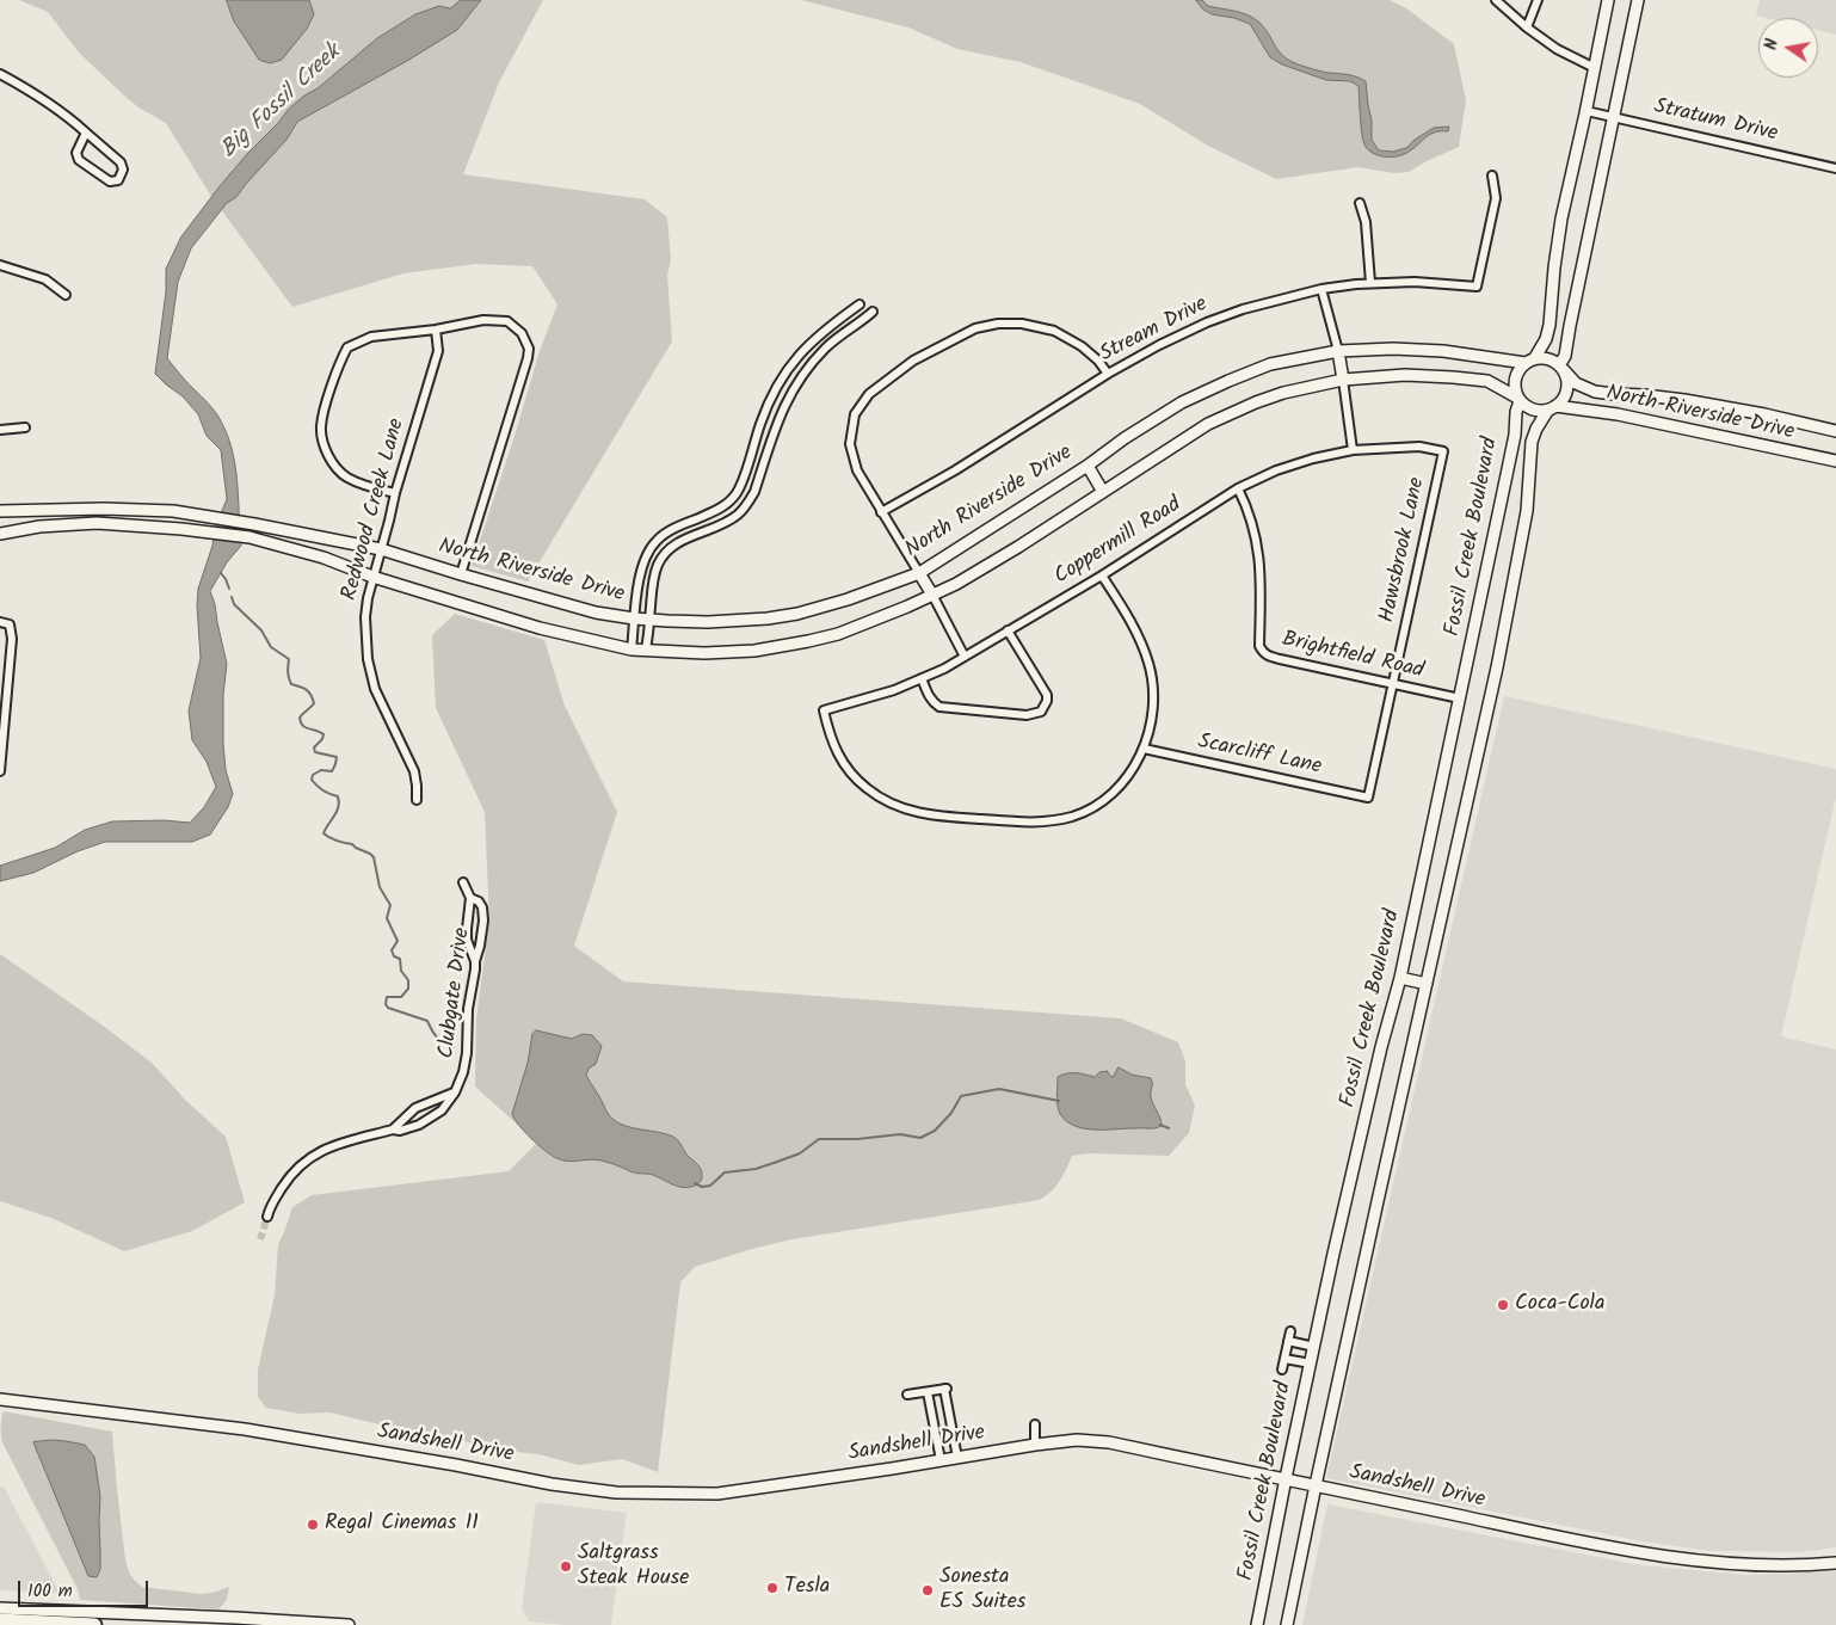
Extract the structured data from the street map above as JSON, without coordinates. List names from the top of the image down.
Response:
{
  "streets": {
    "main road": ["North Riverside Drive", "Fossil Creek Boulevard", "Sandshell Drive"],
    "street": [
      "Stratum Drive",
      "Stream Drive",
      "Redwood Creek Lane",
      "Coppermill Road",
      "Hawsbrook Lane",
      "Brightfield Road",
      "Scarcliff Lane",
      "Clubgate Drive"
    ]
  },
  "crossings": [
    ["North Riverside Drive", "Redwood Creek Lane"],
    ["North Riverside Drive", "Fossil Creek Boulevard"],
    ["Fossil Creek Boulevard", "Brightfield Road"],
    ["Fossil Creek Boulevard", "Sandshell Drive"],
    ["Coppermill Road", "Hawsbrook Lane"],
    ["Coppermill Road", "Brightfield Road"],
    ["Coppermill Road", "Scarcliff Lane"],
    ["Hawsbrook Lane", "Brightfield Road"],
    ["Hawsbrook Lane", "Scarcliff Lane"]
  ],
  "water": ["Big Fossil Creek"],
  "places": [
    "Coca-Cola",
    "Regal Cinemas 11",
    "Saltgrass Steak House",
    "Tesla",
    "Sonesta ES Suites"
  ],
  "scale_bar": "100 m",
  "north": "left"
}
